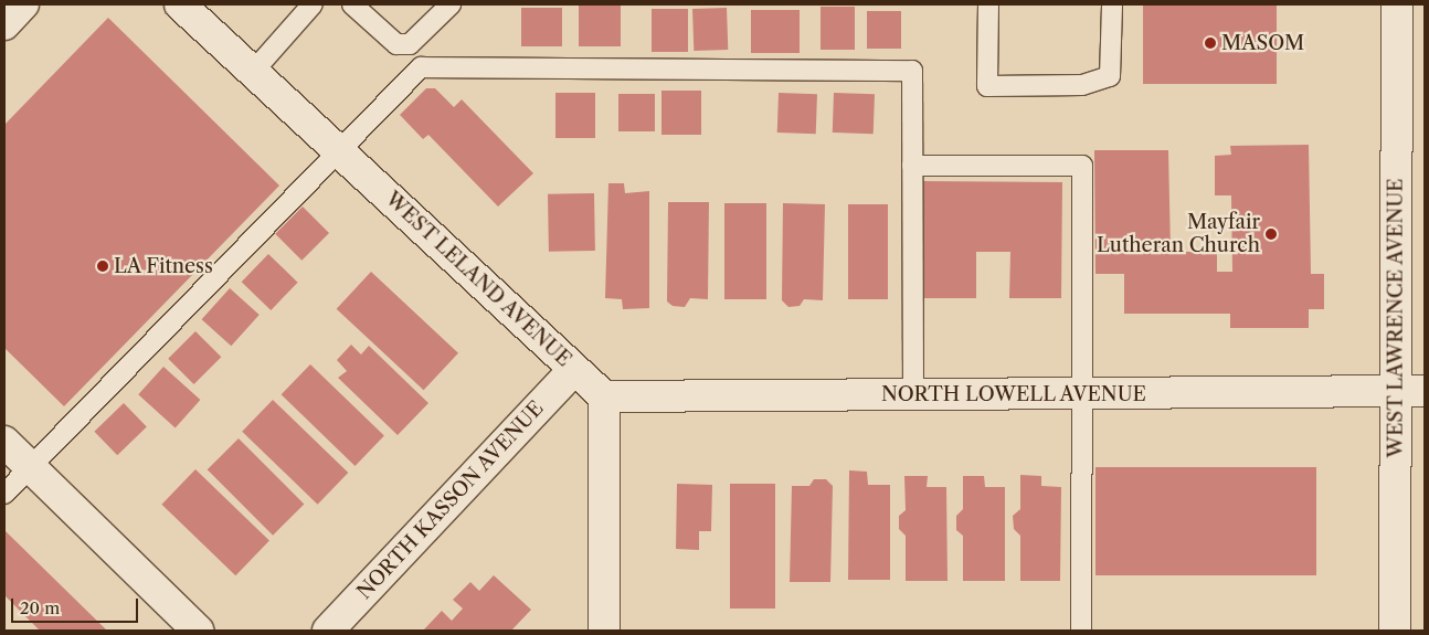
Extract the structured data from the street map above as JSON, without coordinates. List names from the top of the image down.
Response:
{
  "streets": {
    "street": [
      "WEST LELAND AVENUE",
      "WEST LAWRENCE AVENUE",
      "NORTH LOWELL AVENUE",
      "NORTH KASSON AVENUE"
    ]
  },
  "crossings": [
    ["WEST LELAND AVENUE", "NORTH LOWELL AVENUE"],
    ["WEST LELAND AVENUE", "NORTH KASSON AVENUE"],
    ["WEST LAWRENCE AVENUE", "NORTH LOWELL AVENUE"]
  ],
  "places": ["MASOM", "Mayfair Lutheran Church", "LA Fitness"],
  "scale_bar": "20 m"
}
